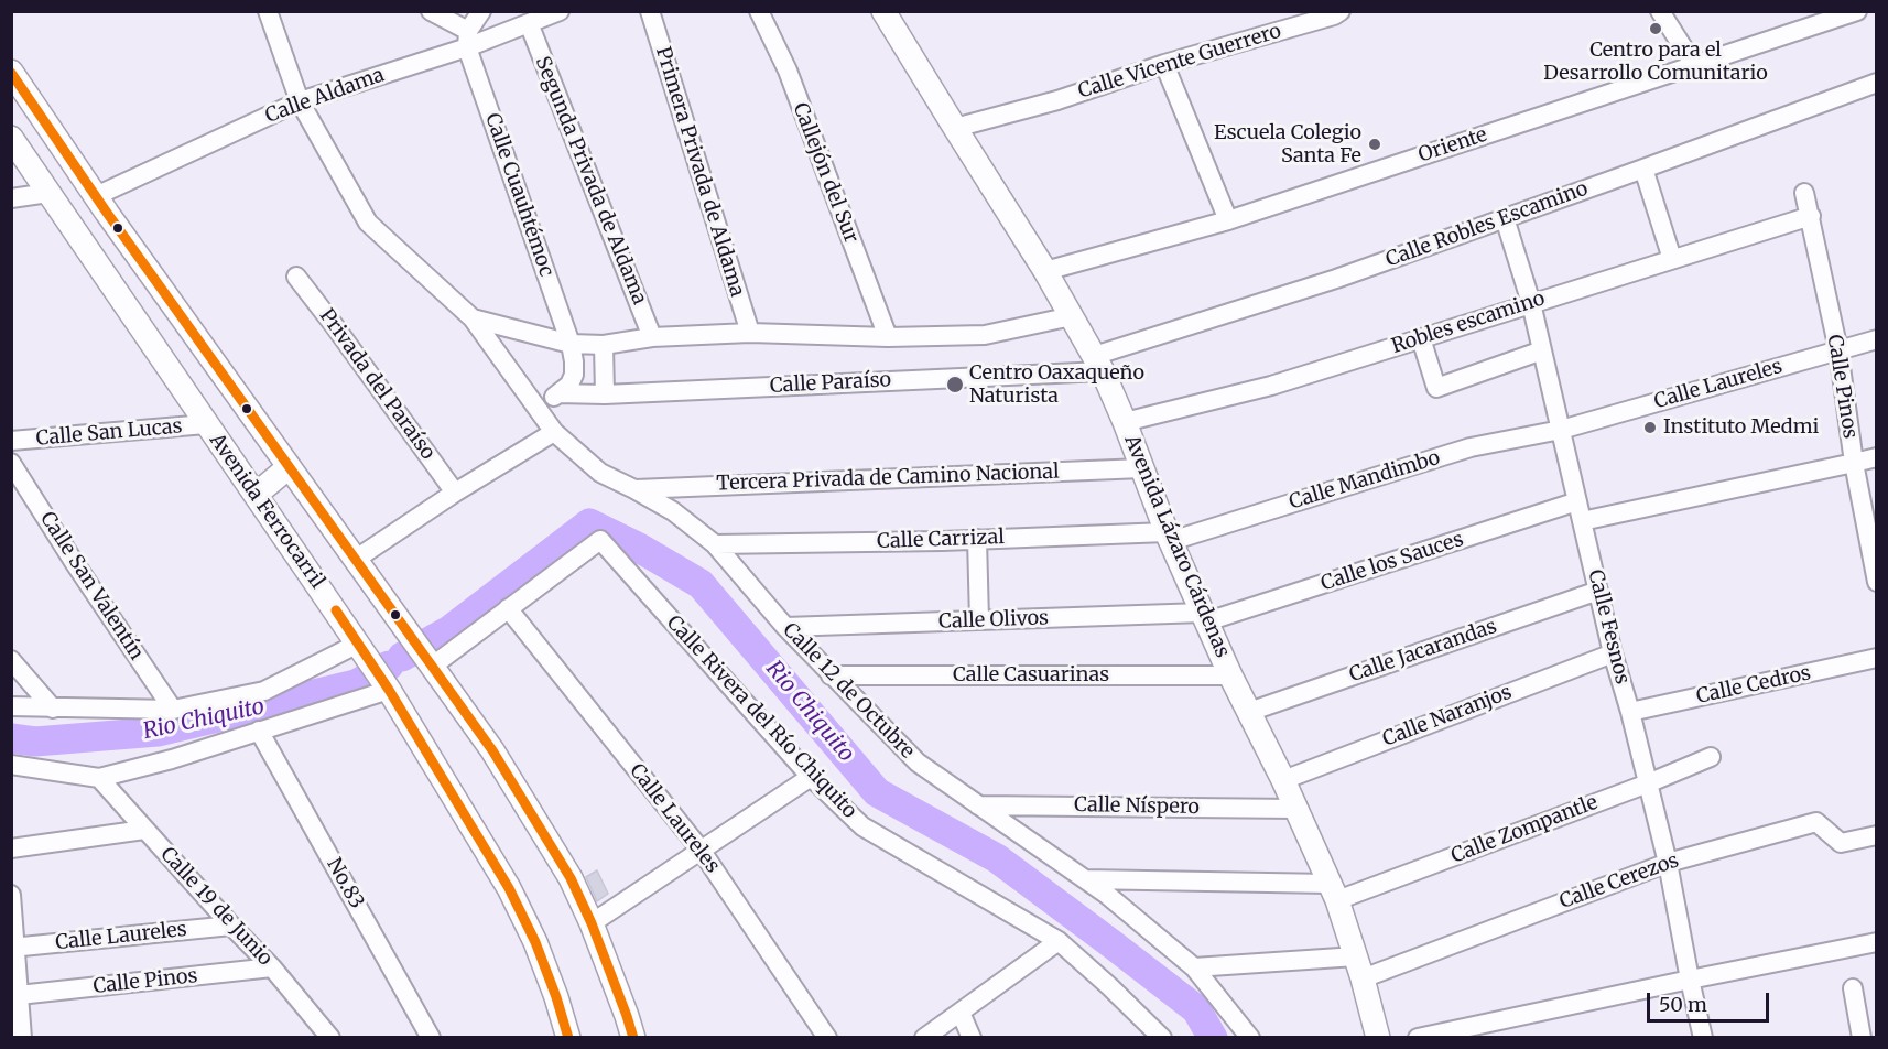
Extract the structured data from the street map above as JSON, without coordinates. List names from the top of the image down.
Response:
{
  "streets": {
    "main road": ["Avenida Ferrocarril", "Avenida Lázaro Cárdenas"],
    "street": [
      "Calle Vicente Guerrero",
      "Calle Aldama",
      "Oriente",
      "Primera Privada de Aldama",
      "Callejón del Sur",
      "Segunda Privada de Aldama",
      "Calle Cuauhtémoc",
      "Calle Robles Escamino",
      "Robles escamino",
      "Calle Paraíso",
      "Privada del Paraíso",
      "Calle Laureles",
      "Calle Pinos",
      "Calle San Lucas",
      "Tercera Privada de Camino Nacional",
      "Calle Mandimbo",
      "Calle Carrizal",
      "Calle los Sauces",
      "Calle San Valentín",
      "Calle Olivos",
      "Calle Fesnos",
      "Calle Jacarandas",
      "Calle Casuarinas",
      "Calle Cedros",
      "Calle 12 de Octubre",
      "Calle Naranjos",
      "Calle Rivera del Río Chiquito",
      "Calle Níspero",
      "Calle Zompantle",
      "Calle Cerezos",
      "No.83",
      "Calle 19 de Junio"
    ]
  },
  "crossings": [
    ["Calle Vicente Guerrero", "Avenida Lázaro Cárdenas"],
    ["Calle Aldama", "Segunda Privada de Aldama"],
    ["Calle Aldama", "Calle Cuauhtémoc"],
    ["Calle Aldama", "Calle 12 de Octubre"],
    ["Oriente", "Avenida Lázaro Cárdenas"],
    ["Primera Privada de Aldama", "Calle 12 de Octubre"],
    ["Callejón del Sur", "Calle 12 de Octubre"],
    ["Segunda Privada de Aldama", "Calle 12 de Octubre"],
    ["Calle Cuauhtémoc", "Calle Paraíso"],
    ["Calle Cuauhtémoc", "Calle 12 de Octubre"],
    ["Calle Robles Escamino", "Calle Paraíso"],
    ["Calle Robles Escamino", "Avenida Lázaro Cárdenas"],
    ["Calle Robles Escamino", "Calle Fesnos"],
    ["Robles escamino", "Calle Pinos"],
    ["Robles escamino", "Avenida Lázaro Cárdenas"],
    ["Robles escamino", "Calle Fesnos"],
    ["Calle Paraíso", "Avenida Lázaro Cárdenas"],
    ["Calle Laureles", "Calle Pinos"],
    ["Calle Laureles", "Calle Mandimbo"],
    ["Calle Laureles", "Calle Fesnos"],
    ["Calle Laureles", "Calle Rivera del Río Chiquito"],
    ["Calle Laureles", "Calle 19 de Junio"],
    ["Calle Pinos", "Calle 19 de Junio"],
    ["Calle San Lucas", "Avenida Ferrocarril"],
    ["Tercera Privada de Camino Nacional", "Avenida Lázaro Cárdenas"],
    ["Tercera Privada de Camino Nacional", "Calle 12 de Octubre"],
    ["Calle Mandimbo", "Calle Carrizal"],
    ["Calle Mandimbo", "Avenida Lázaro Cárdenas"],
    ["Calle Mandimbo", "Calle Fesnos"],
    ["Calle Carrizal", "Avenida Lázaro Cárdenas"],
    ["Calle Carrizal", "Calle 12 de Octubre"],
    ["Avenida Lázaro Cárdenas", "Calle los Sauces"],
    ["Avenida Lázaro Cárdenas", "Calle Olivos"],
    ["Avenida Lázaro Cárdenas", "Calle Jacarandas"],
    ["Avenida Lázaro Cárdenas", "Calle Casuarinas"],
    ["Avenida Lázaro Cárdenas", "Calle 12 de Octubre"],
    ["Avenida Lázaro Cárdenas", "Calle Naranjos"],
    ["Avenida Lázaro Cárdenas", "Calle Níspero"],
    ["Avenida Lázaro Cárdenas", "Calle Zompantle"],
    ["Avenida Lázaro Cárdenas", "Calle Cerezos"],
    ["Calle los Sauces", "Calle Olivos"],
    ["Calle los Sauces", "Calle Fesnos"],
    ["Calle Olivos", "Calle 12 de Octubre"],
    ["Calle Fesnos", "Calle Jacarandas"],
    ["Calle Fesnos", "Calle Cedros"],
    ["Calle Fesnos", "Calle Naranjos"],
    ["Calle Fesnos", "Calle Zompantle"],
    ["Calle Fesnos", "Calle Cerezos"],
    ["Calle Casuarinas", "Calle 12 de Octubre"],
    ["Calle 12 de Octubre", "Calle Níspero"],
    ["Calle 12 de Octubre", "Calle Cerezos"]
  ],
  "water": ["Rio Chiquito"],
  "places": [
    "Centro para el Desarrollo Comunitario",
    "Escuela Colegio Santa Fe",
    "Centro Oaxaqueño Naturista",
    "Instituto Medmi"
  ],
  "scale_bar": "50 m"
}
